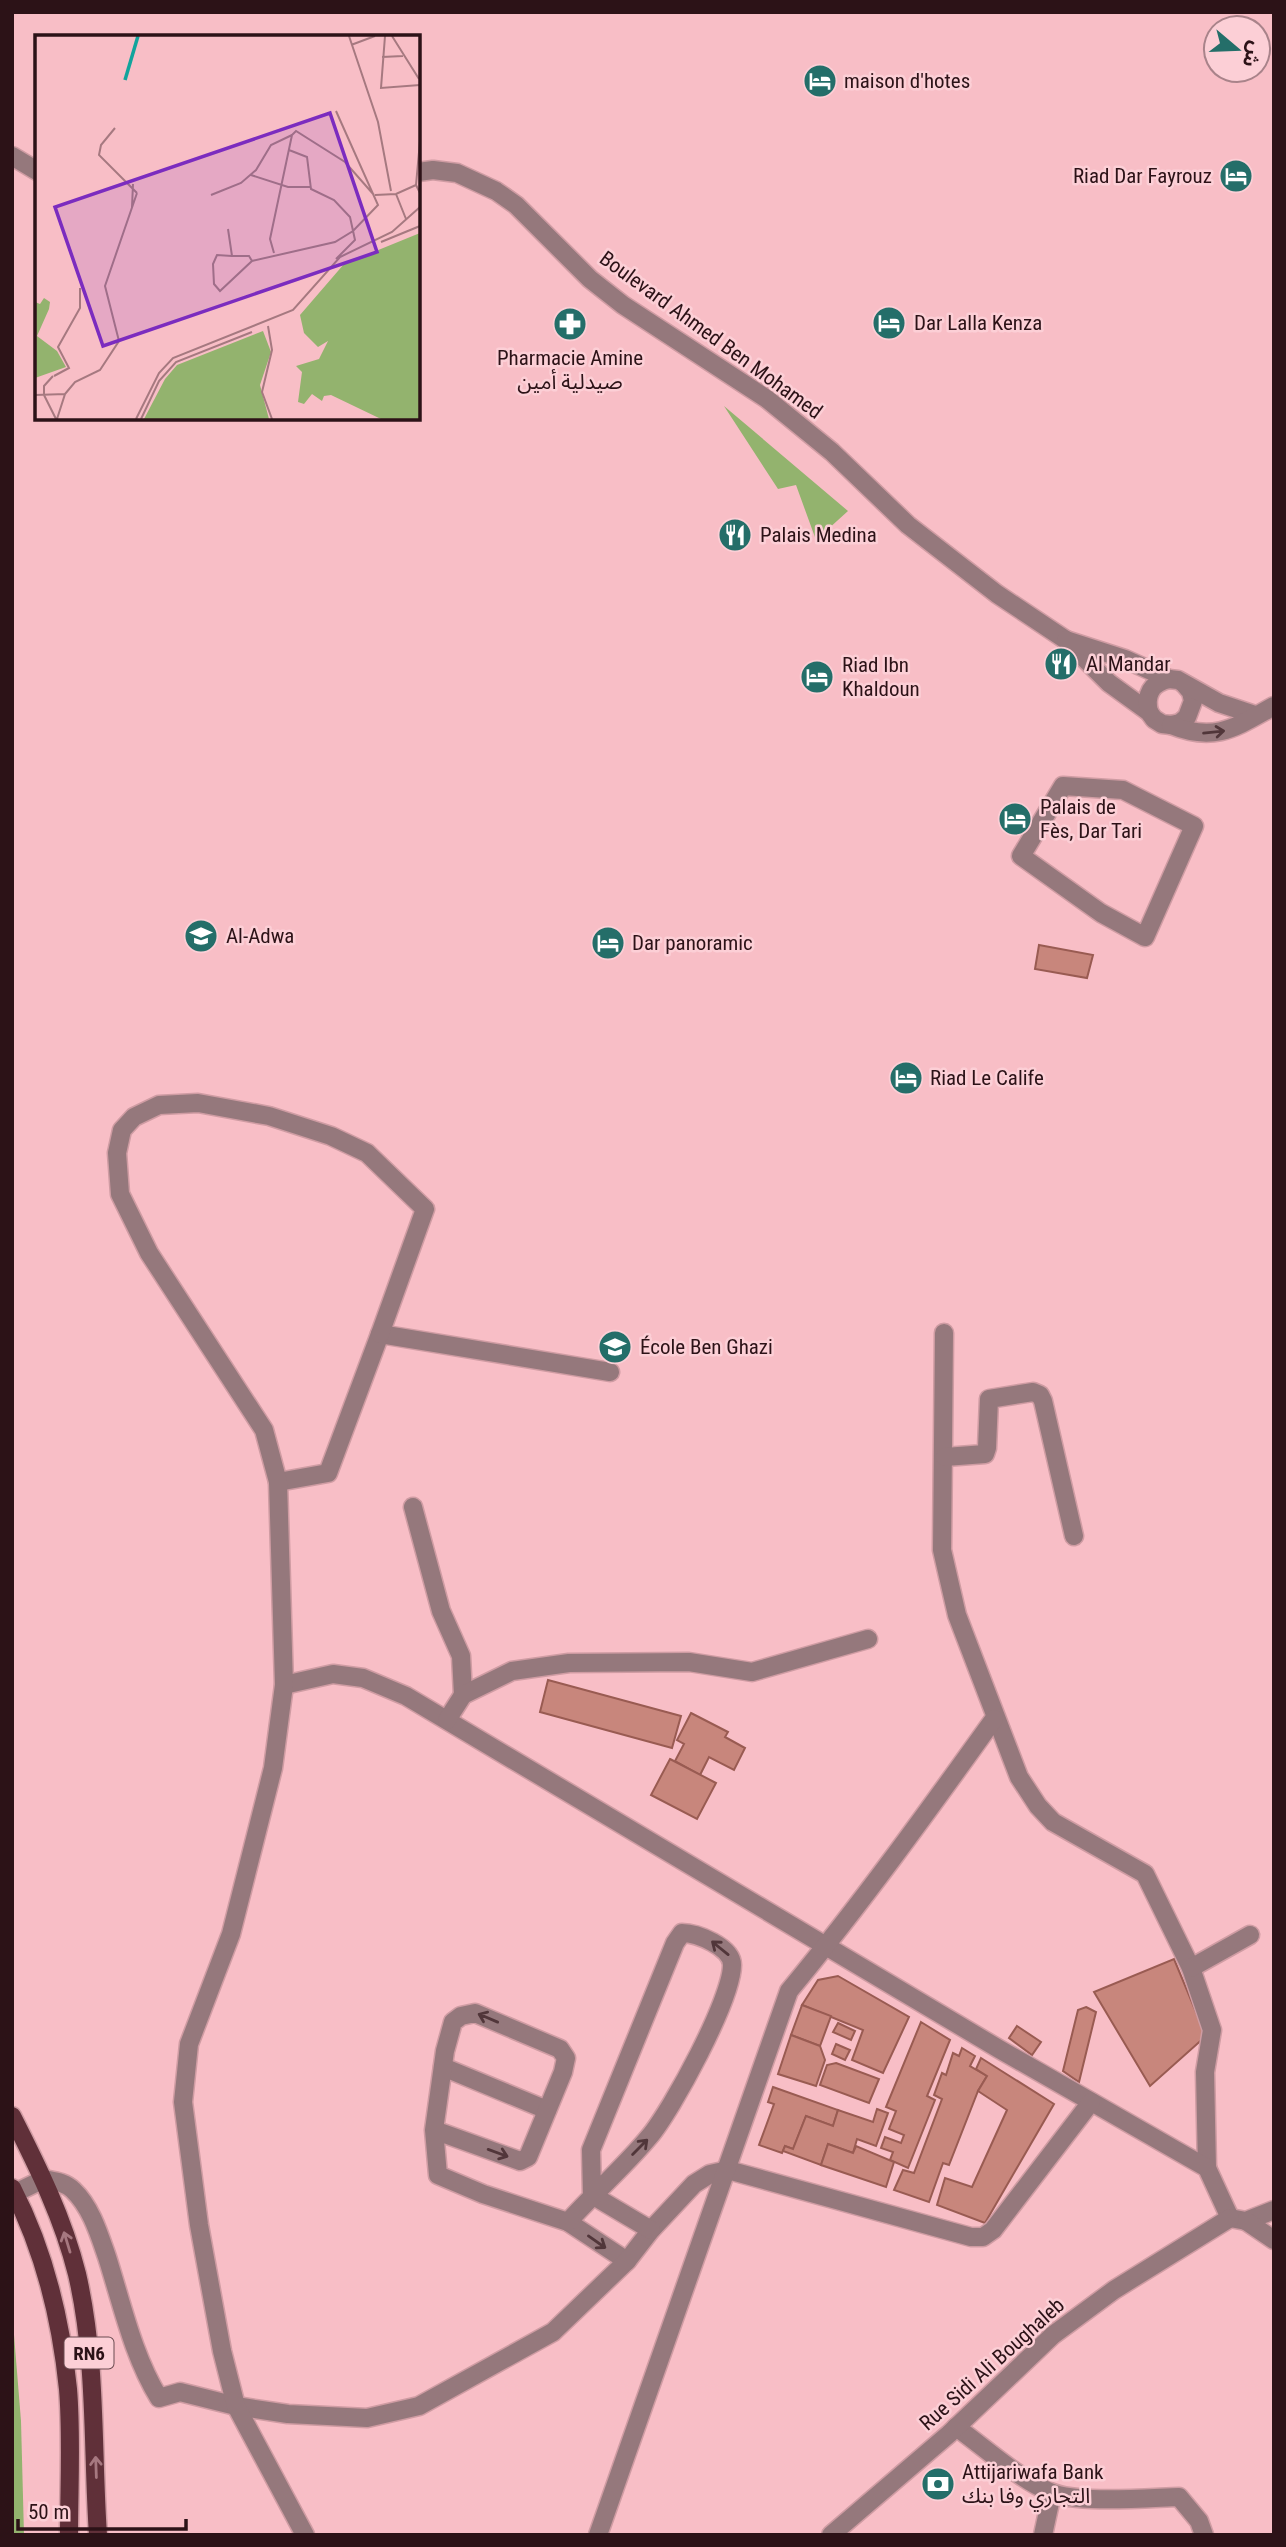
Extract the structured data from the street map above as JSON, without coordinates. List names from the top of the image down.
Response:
{
  "streets": {
    "main road": ["RN6"],
    "street": ["Boulevard Ahmed Ben Mohamed", "Rue Sidi Ali Boughaleb"]
  },
  "places": {
    "hotel": [
      "maison d'hotes",
      "Riad Dar Fayrouz",
      "Dar Lalla Kenza",
      "Riad Ibn Khaldoun",
      "Palais de Fès, Dar Tari",
      "Dar panoramic",
      "Riad Le Calife"
    ],
    "pharmacy": ["Pharmacie Amine صيدلية أمين"],
    "restaurant": ["Palais Medina", "Al Mandar"],
    "school or university": ["Al-Adwa", "École Ben Ghazi"],
    "bank": ["Attijariwafa Bank التجاري وفا بنك"]
  },
  "scale_bar": "50 m",
  "north": "right"
}
